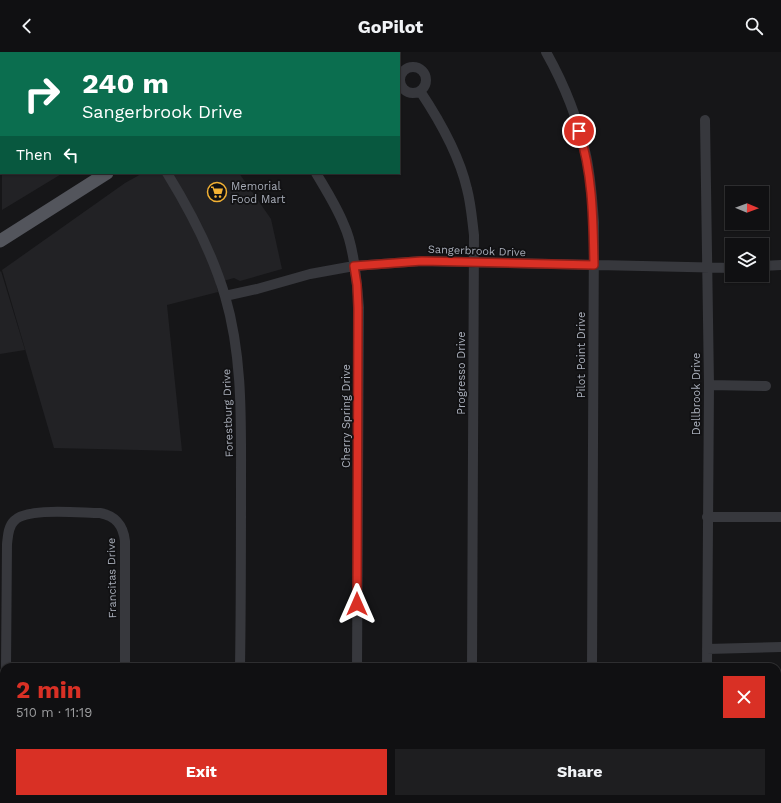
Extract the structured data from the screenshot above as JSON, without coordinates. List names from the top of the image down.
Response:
{
  "streets": {
    "street": [
      "Sangerbrook Drive",
      "Pilot Point Drive",
      "Progresso Drive",
      "Dellbrook Drive",
      "Forestburg Drive",
      "Cherry Spring Drive",
      "Francitas Drive"
    ]
  },
  "crossings": [
    ["Sangerbrook Drive", "Pilot Point Drive"],
    ["Sangerbrook Drive", "Progresso Drive"],
    ["Sangerbrook Drive", "Dellbrook Drive"],
    ["Sangerbrook Drive", "Forestburg Drive"],
    ["Sangerbrook Drive", "Cherry Spring Drive"]
  ],
  "places": {
    "supermarket": ["Memorial Food Mart"]
  },
  "north": "right",
  "page": {
    "header": "GoPilot",
    "turn": ["240 m", "Sangerbrook Drive"],
    "then": "Then",
    "heading": ["2 min", "510 m · 11:19"],
    "buttons": ["Exit", "Share"]
  }
}
